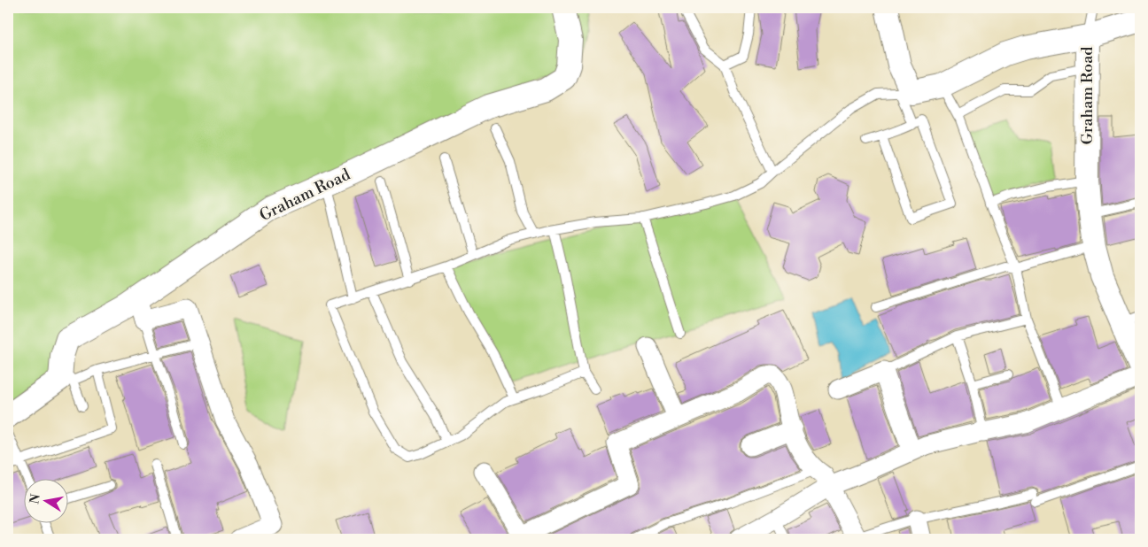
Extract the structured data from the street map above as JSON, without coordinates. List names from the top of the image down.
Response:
{
  "streets": {
    "street": ["Graham Road"]
  },
  "north": "left"
}
